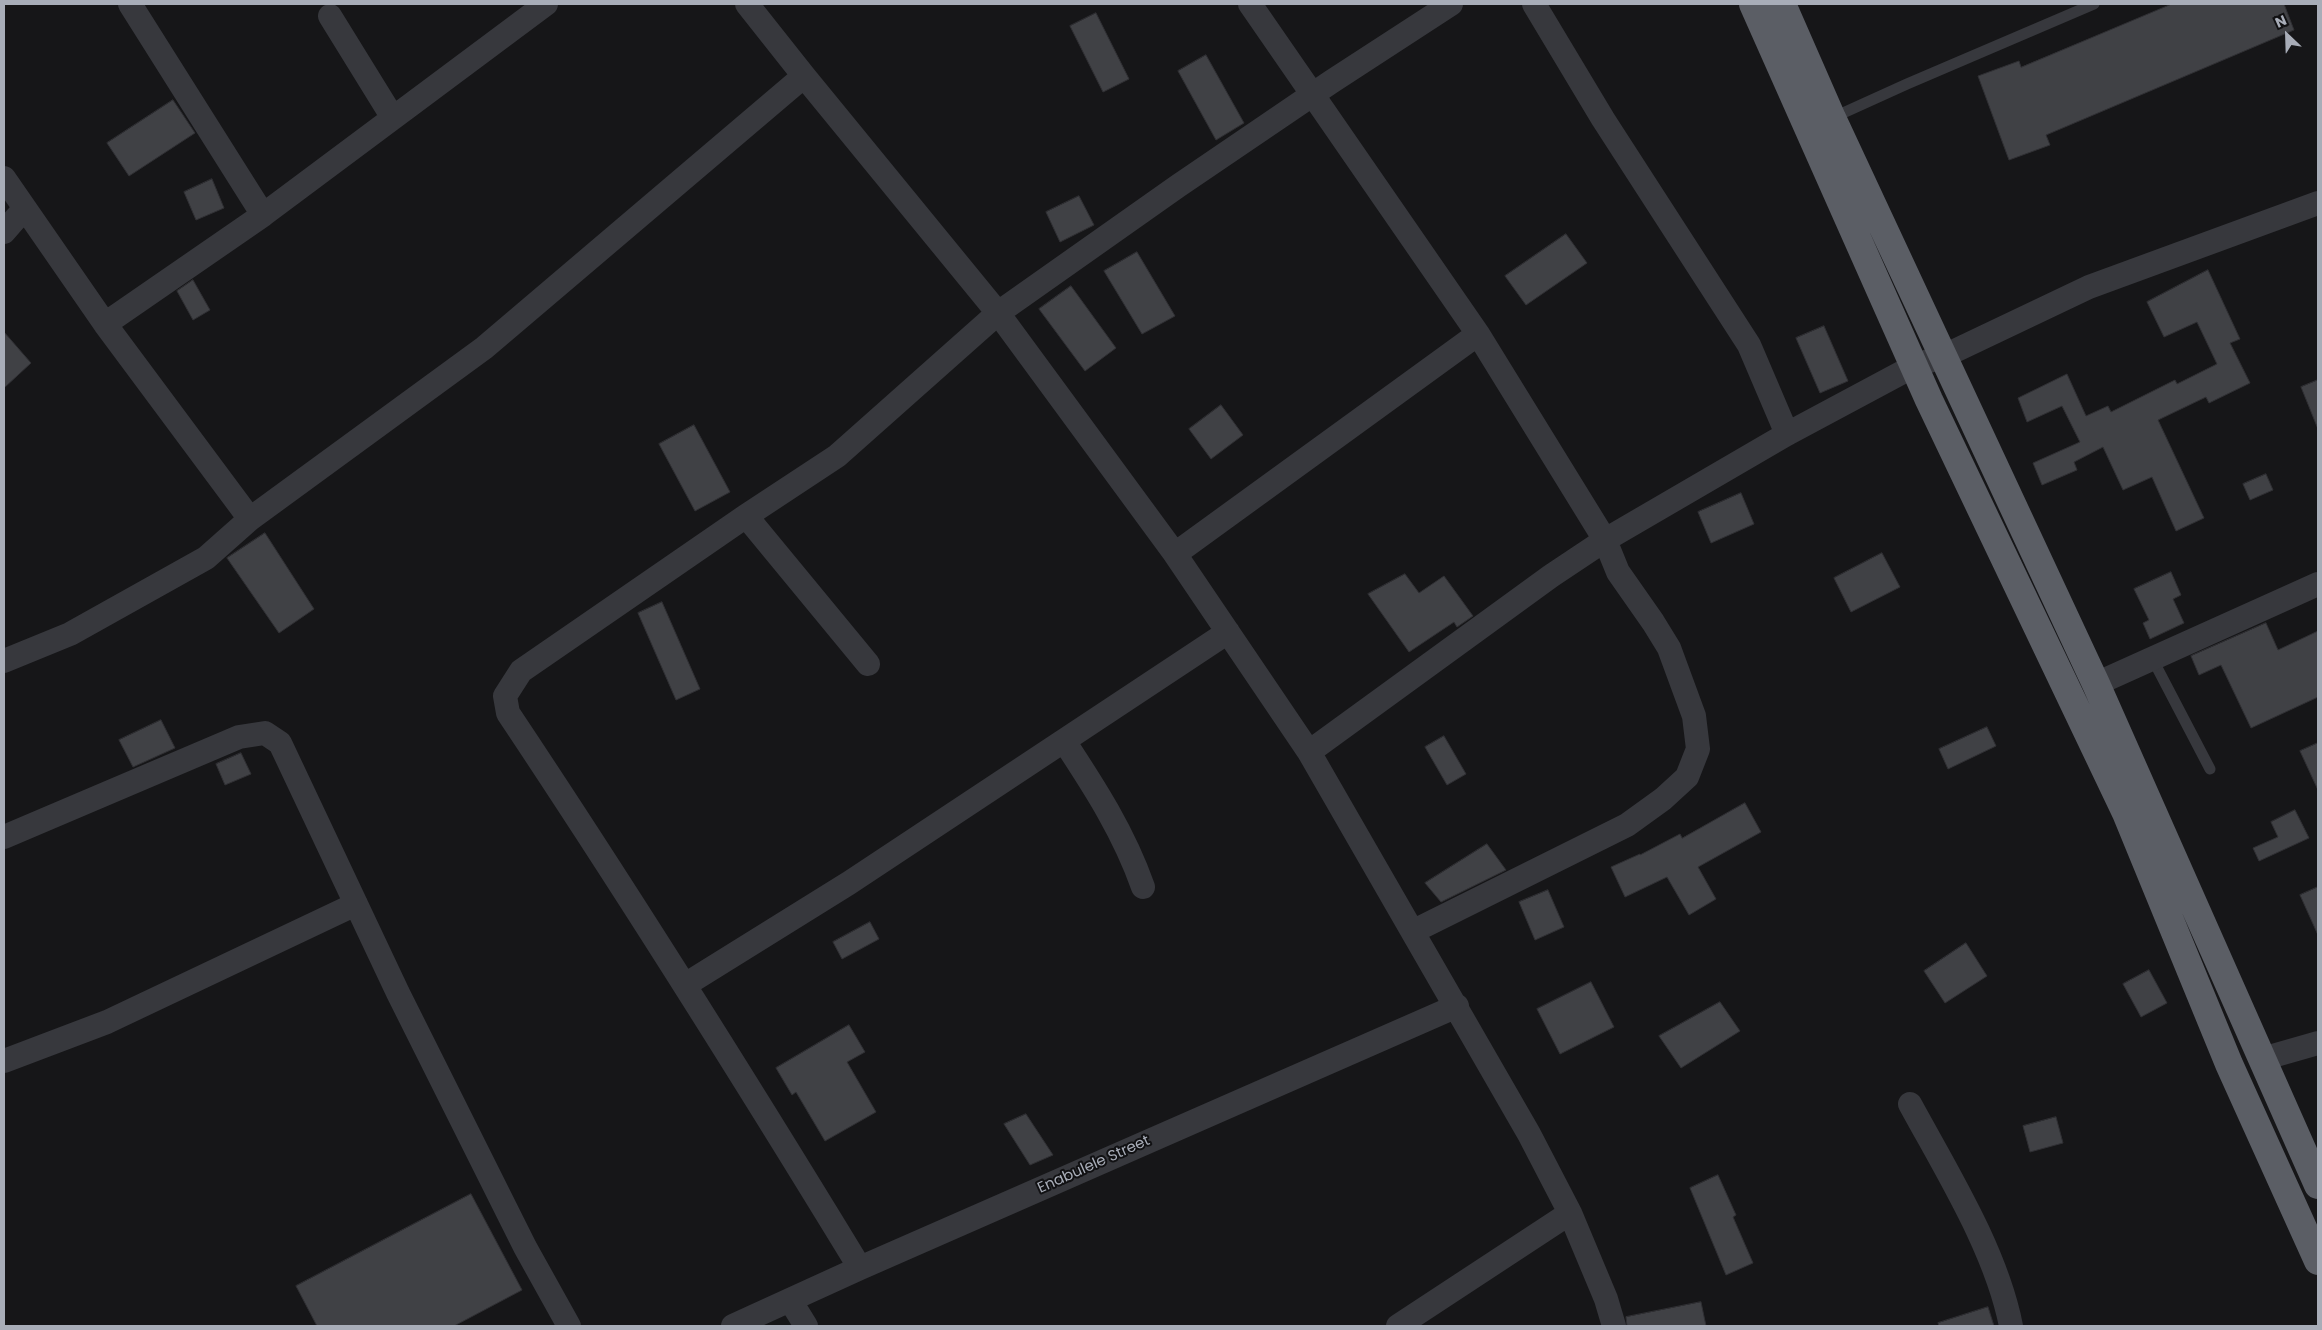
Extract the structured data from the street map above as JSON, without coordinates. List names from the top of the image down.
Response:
{
  "streets": {
    "street": ["Enabulele Street"]
  },
  "north": "top left"
}
